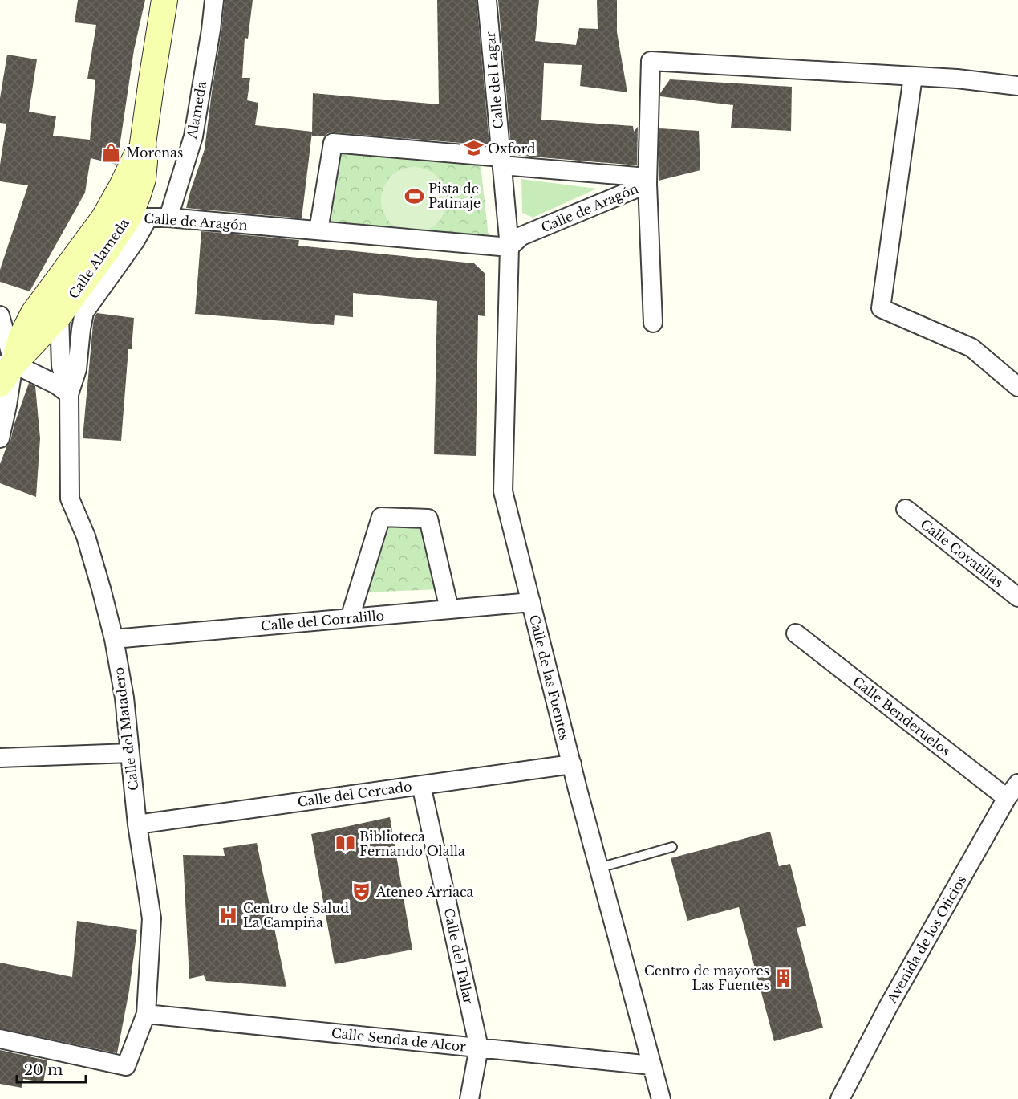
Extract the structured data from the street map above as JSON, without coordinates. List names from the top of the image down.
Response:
{
  "streets": {
    "main road": ["Calle Alameda"],
    "street": [
      "Calle del Lagar",
      "Alameda",
      "Calle de Aragón",
      "Calle Covatillas",
      "Calle del Corralillo",
      "Calle de las Fuentes",
      "Calle Benderuelos",
      "Calle del Matadero",
      "Calle del Cercado",
      "Avenida de los Oficios",
      "Calle del Tallar",
      "Calle Senda de Alcor"
    ]
  },
  "crossings": [
    ["Calle del Lagar", "Calle de Aragón"],
    ["Calle del Lagar", "Calle de las Fuentes"],
    ["Alameda", "Calle de Aragón"],
    ["Calle de Aragón", "Calle Alameda"],
    ["Calle de Aragón", "Calle de las Fuentes"],
    ["Calle de Aragón", "Calle del Matadero"],
    ["Calle Alameda", "Calle del Matadero"],
    ["Calle del Corralillo", "Calle de las Fuentes"],
    ["Calle del Corralillo", "Calle del Matadero"],
    ["Calle de las Fuentes", "Calle del Cercado"],
    ["Calle de las Fuentes", "Calle Senda de Alcor"],
    ["Calle Benderuelos", "Avenida de los Oficios"],
    ["Calle del Matadero", "Calle del Cercado"],
    ["Calle del Matadero", "Calle Senda de Alcor"],
    ["Calle del Cercado", "Calle del Tallar"],
    ["Calle del Tallar", "Calle Senda de Alcor"]
  ],
  "places": {
    "school or university": ["Oxford"],
    "shop": ["Morenas"],
    "sports": ["Pista de Patinaje"],
    "library": ["Biblioteca Fernando Olalla"],
    "theatre": ["Ateneo Arriaca"],
    "hospital": ["Centro de Salud La Campiña"],
    "building": ["Centro de mayores Las Fuentes"]
  },
  "scale_bar": "20 m"
}
